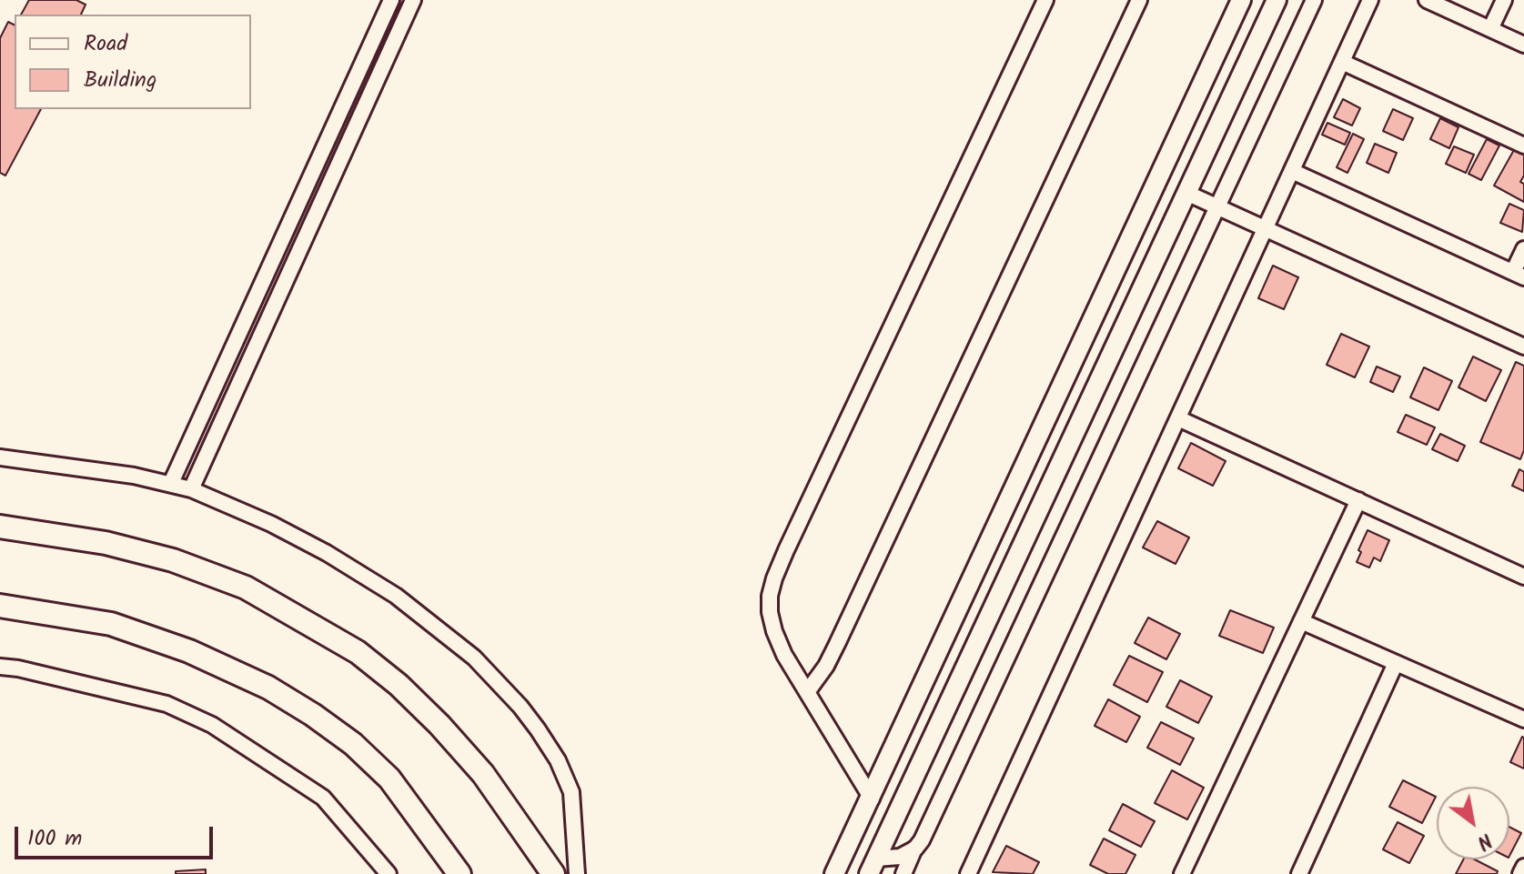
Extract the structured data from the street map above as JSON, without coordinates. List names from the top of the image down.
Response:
{
  "legend": ["Road", "Building"],
  "scale_bar": "100 m",
  "north": "bottom right"
}
